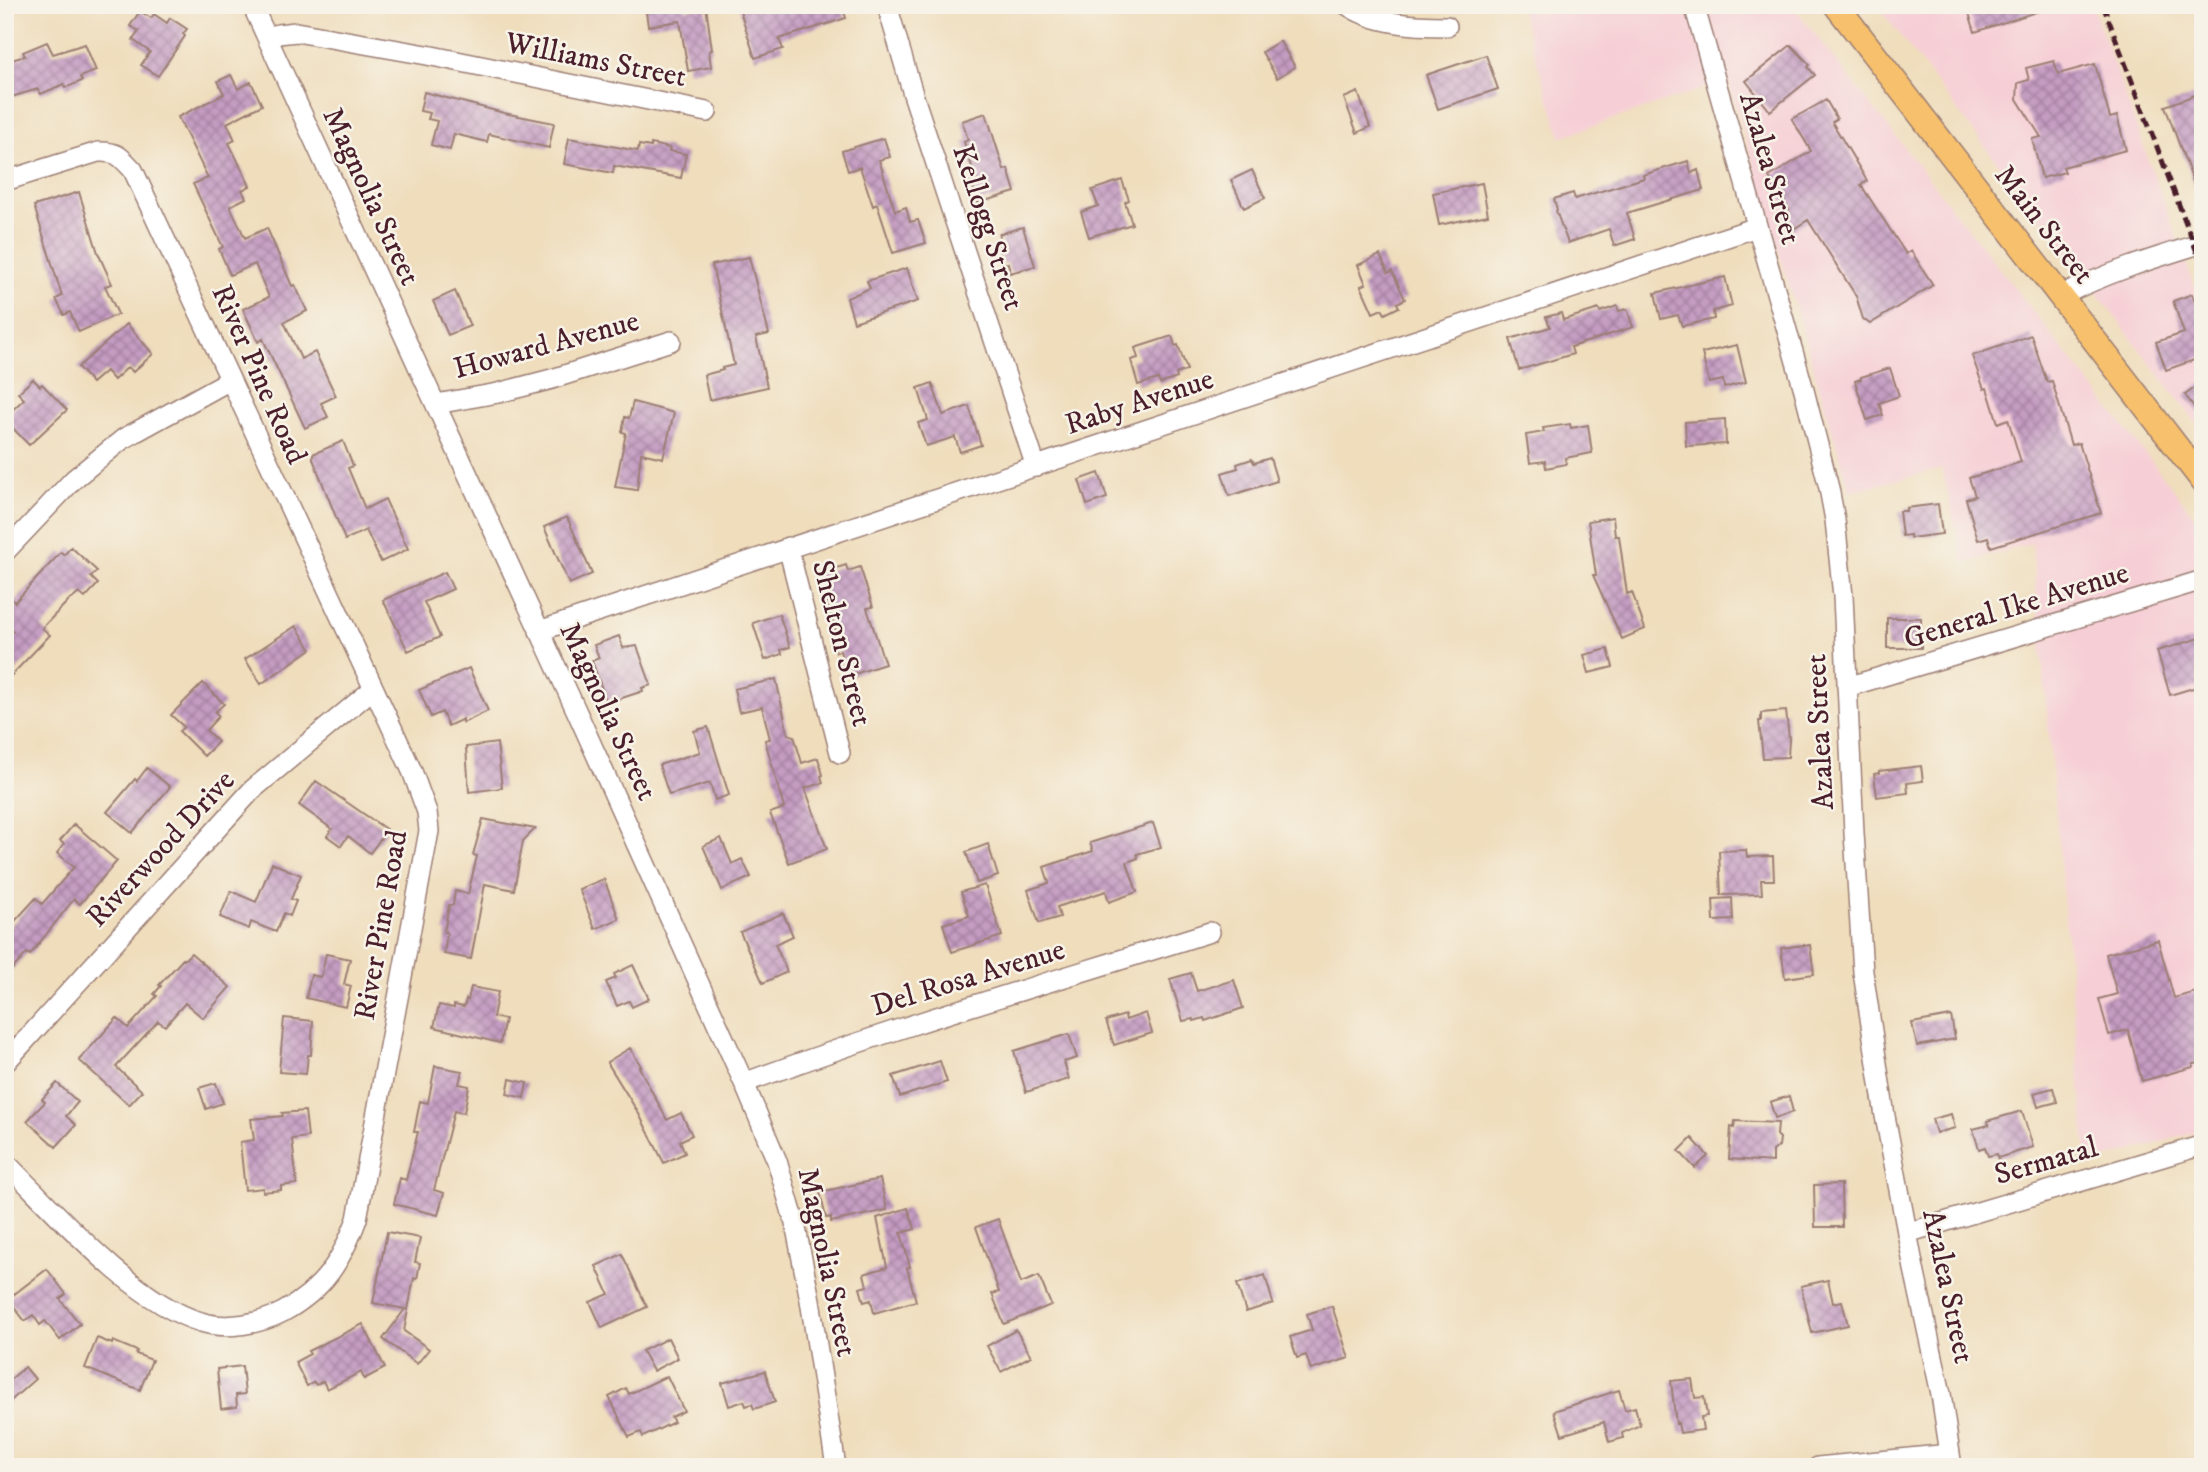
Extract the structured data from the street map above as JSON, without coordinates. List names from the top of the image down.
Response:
{
  "streets": {
    "main road": ["Main Street"],
    "street": [
      "Williams Street",
      "Azalea Street",
      "Magnolia Street",
      "Kellogg Street",
      "Howard Avenue",
      "River Pine Road",
      "Raby Avenue",
      "General Ike Avenue",
      "Shelton Street",
      "Riverwood Drive",
      "Del Rosa Avenue",
      "Sermatal"
    ]
  },
  "crossings": [
    ["Williams Street", "Magnolia Street"],
    ["Azalea Street", "Raby Avenue"],
    ["Azalea Street", "General Ike Avenue"],
    ["Azalea Street", "Sermatal"],
    ["Magnolia Street", "Howard Avenue"],
    ["Magnolia Street", "Raby Avenue"],
    ["Magnolia Street", "Del Rosa Avenue"],
    ["Kellogg Street", "Raby Avenue"],
    ["River Pine Road", "Riverwood Drive"],
    ["Raby Avenue", "Shelton Street"]
  ]
}
